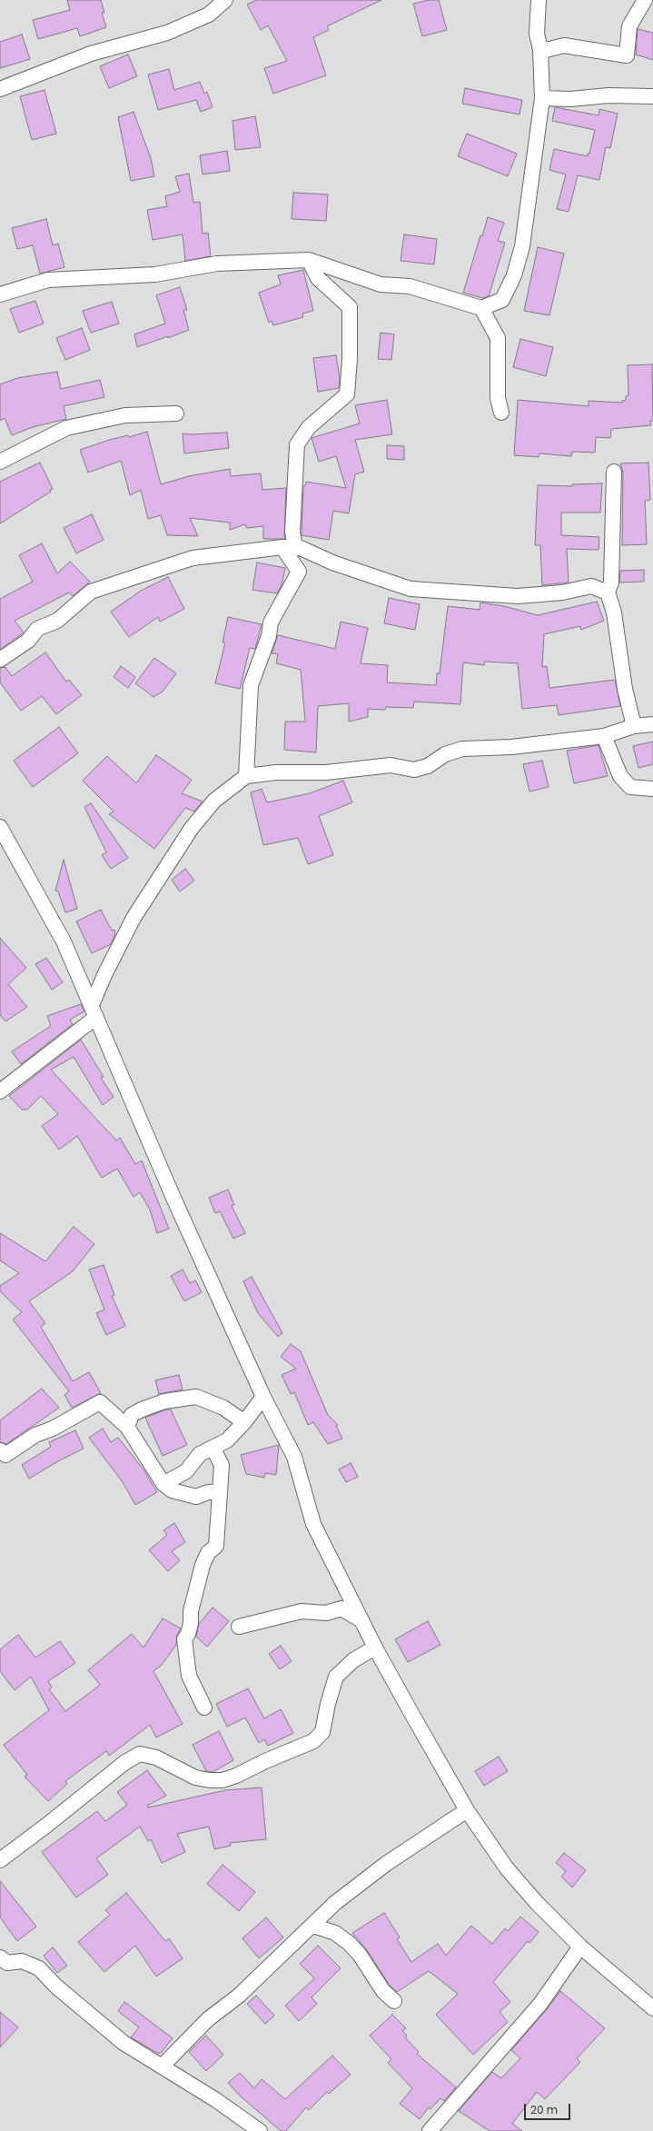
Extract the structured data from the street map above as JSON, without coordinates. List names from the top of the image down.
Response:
{
  "scale_bar": "20 m"
}
